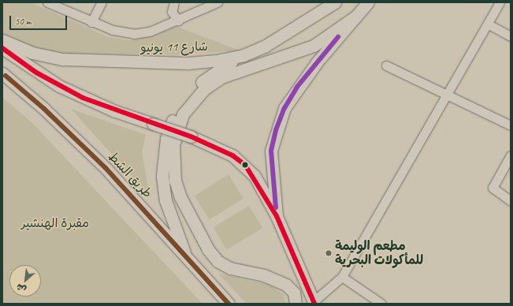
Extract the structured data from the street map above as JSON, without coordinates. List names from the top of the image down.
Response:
{
  "streets": {
    "highway": ["شارع 11 يونيو", "طريق الشط"]
  },
  "parks": ["مقبرة الهنشير"],
  "places": ["مطعم الوليمة للمأكولات البحرية"],
  "scale_bar": "50 m",
  "north": "bottom left"
}
